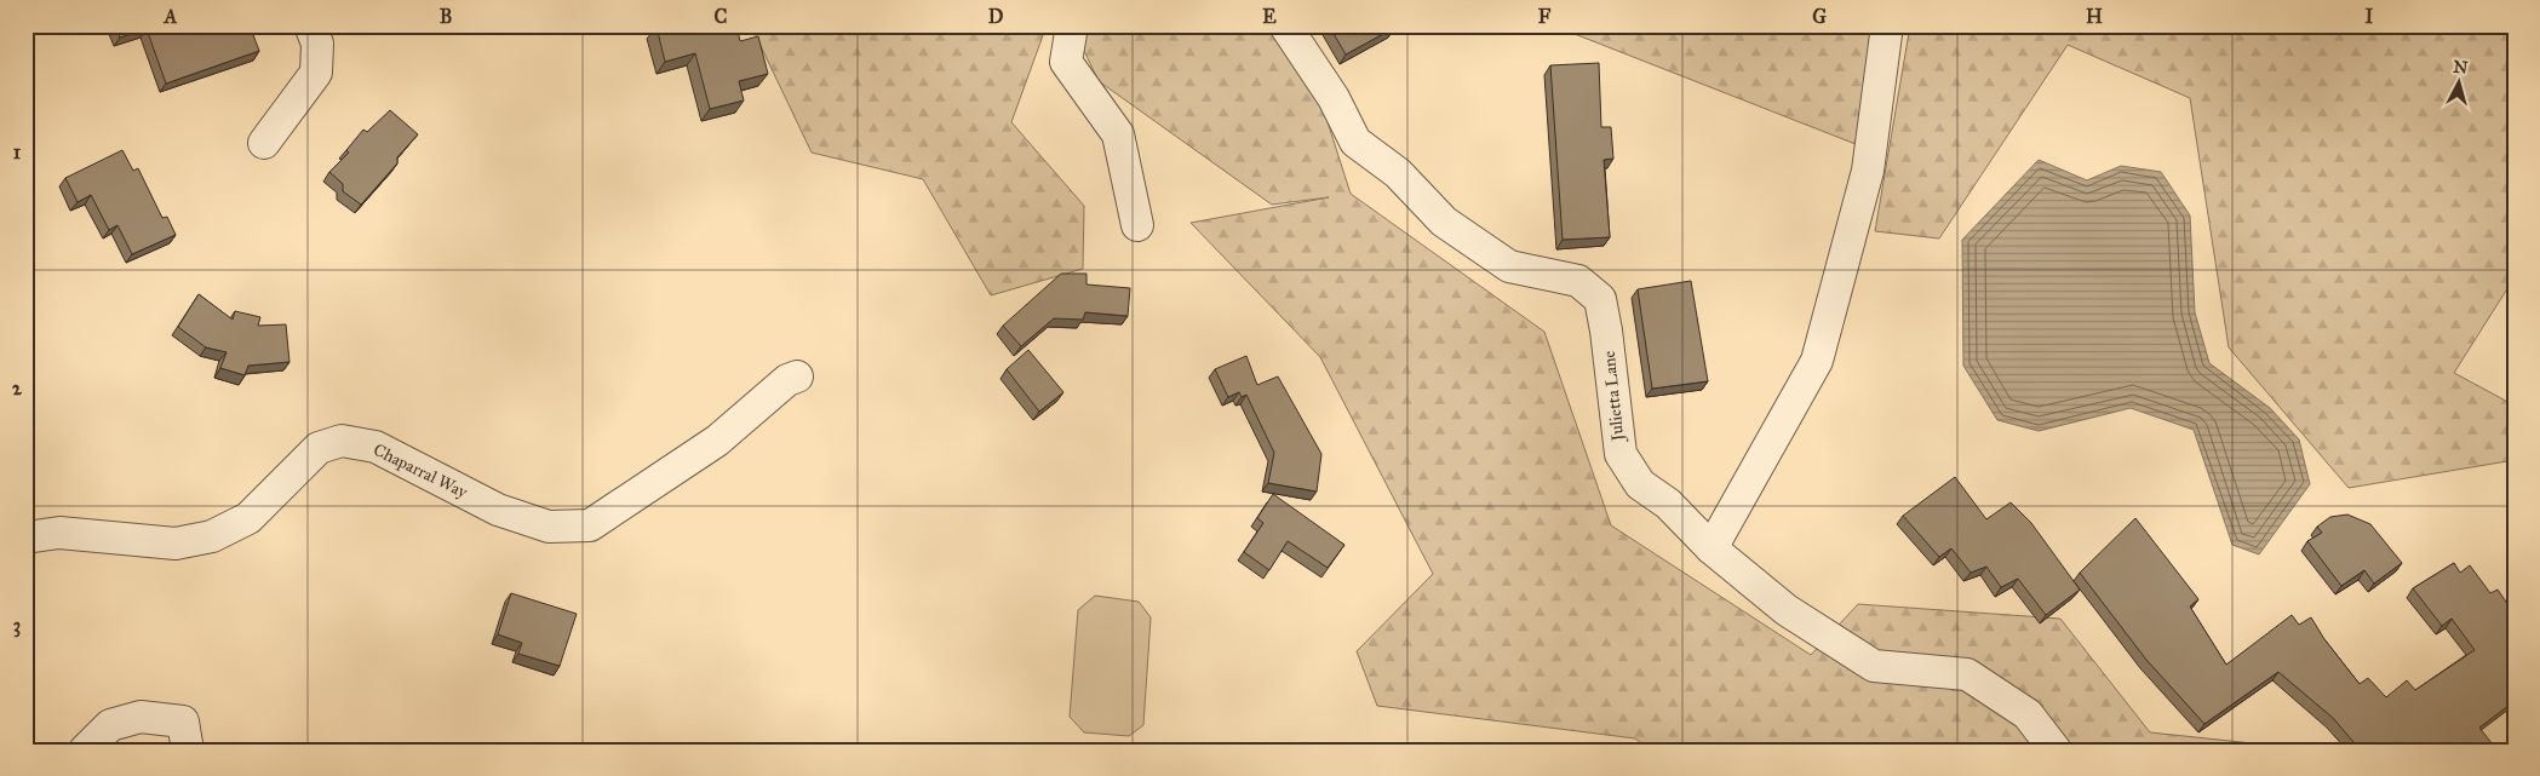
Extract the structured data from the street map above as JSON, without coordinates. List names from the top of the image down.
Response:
{
  "streets": {
    "street": ["Julietta Lane", "Chaparral Way"]
  },
  "north": "top",
  "grid": {
    "columns": [
      "A",
      "B",
      "C",
      "D",
      "E",
      "F",
      "G",
      "H",
      "I"
    ],
    "rows": ["1", "2", "3"]
  }
}
